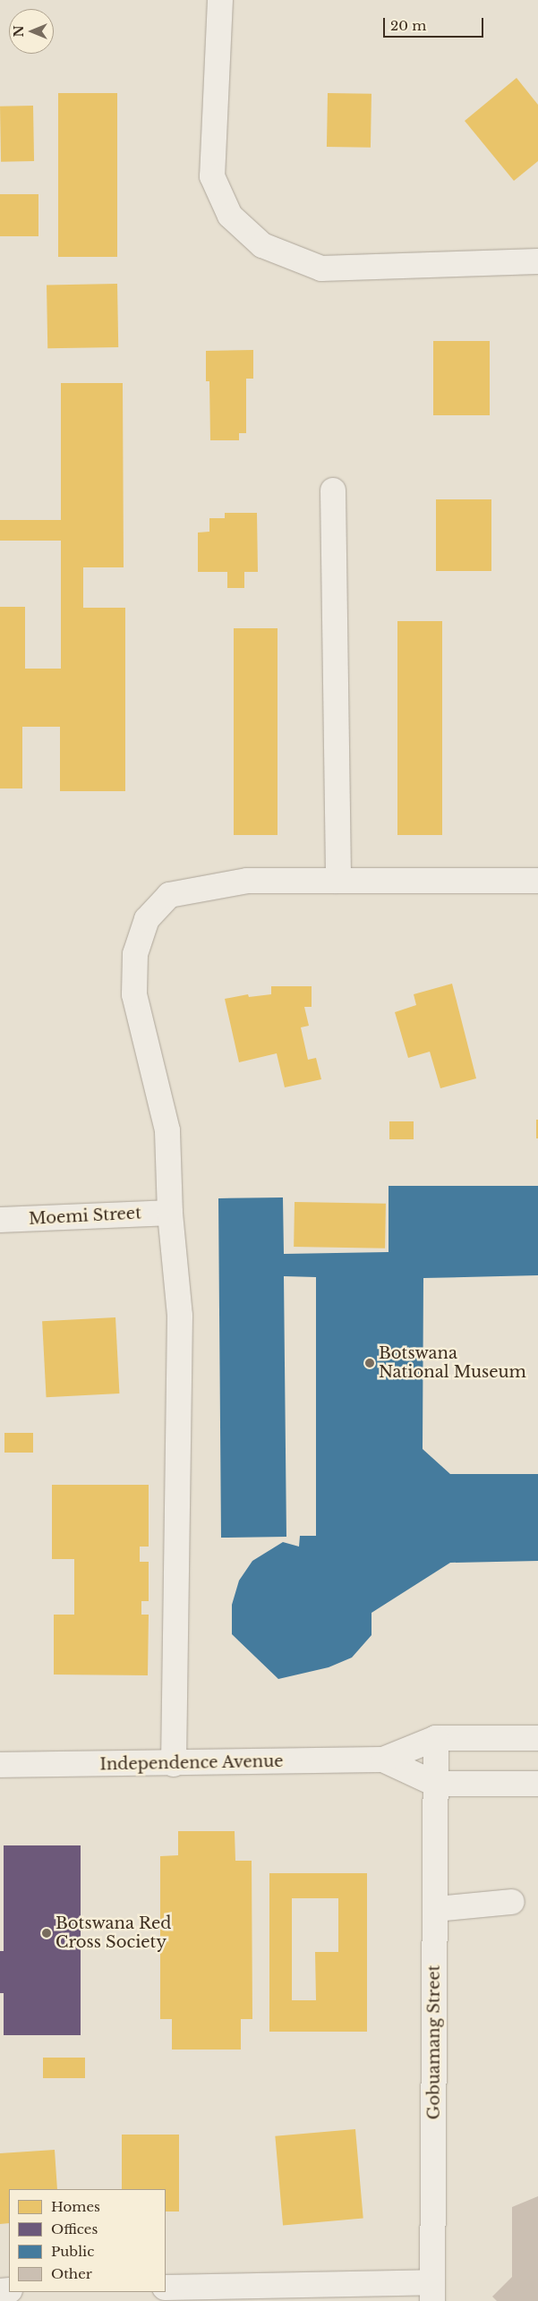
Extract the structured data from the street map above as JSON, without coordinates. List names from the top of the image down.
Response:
{
  "streets": {
    "street": ["Moemi Street", "Independence Avenue", "Gobuamang Street"]
  },
  "places": ["Botswana National Museum", "Botswana Red Cross Society"],
  "legend": [
    "Homes",
    "Offices",
    "Public",
    "Other"
  ],
  "scale_bar": "20 m",
  "north": "left"
}
